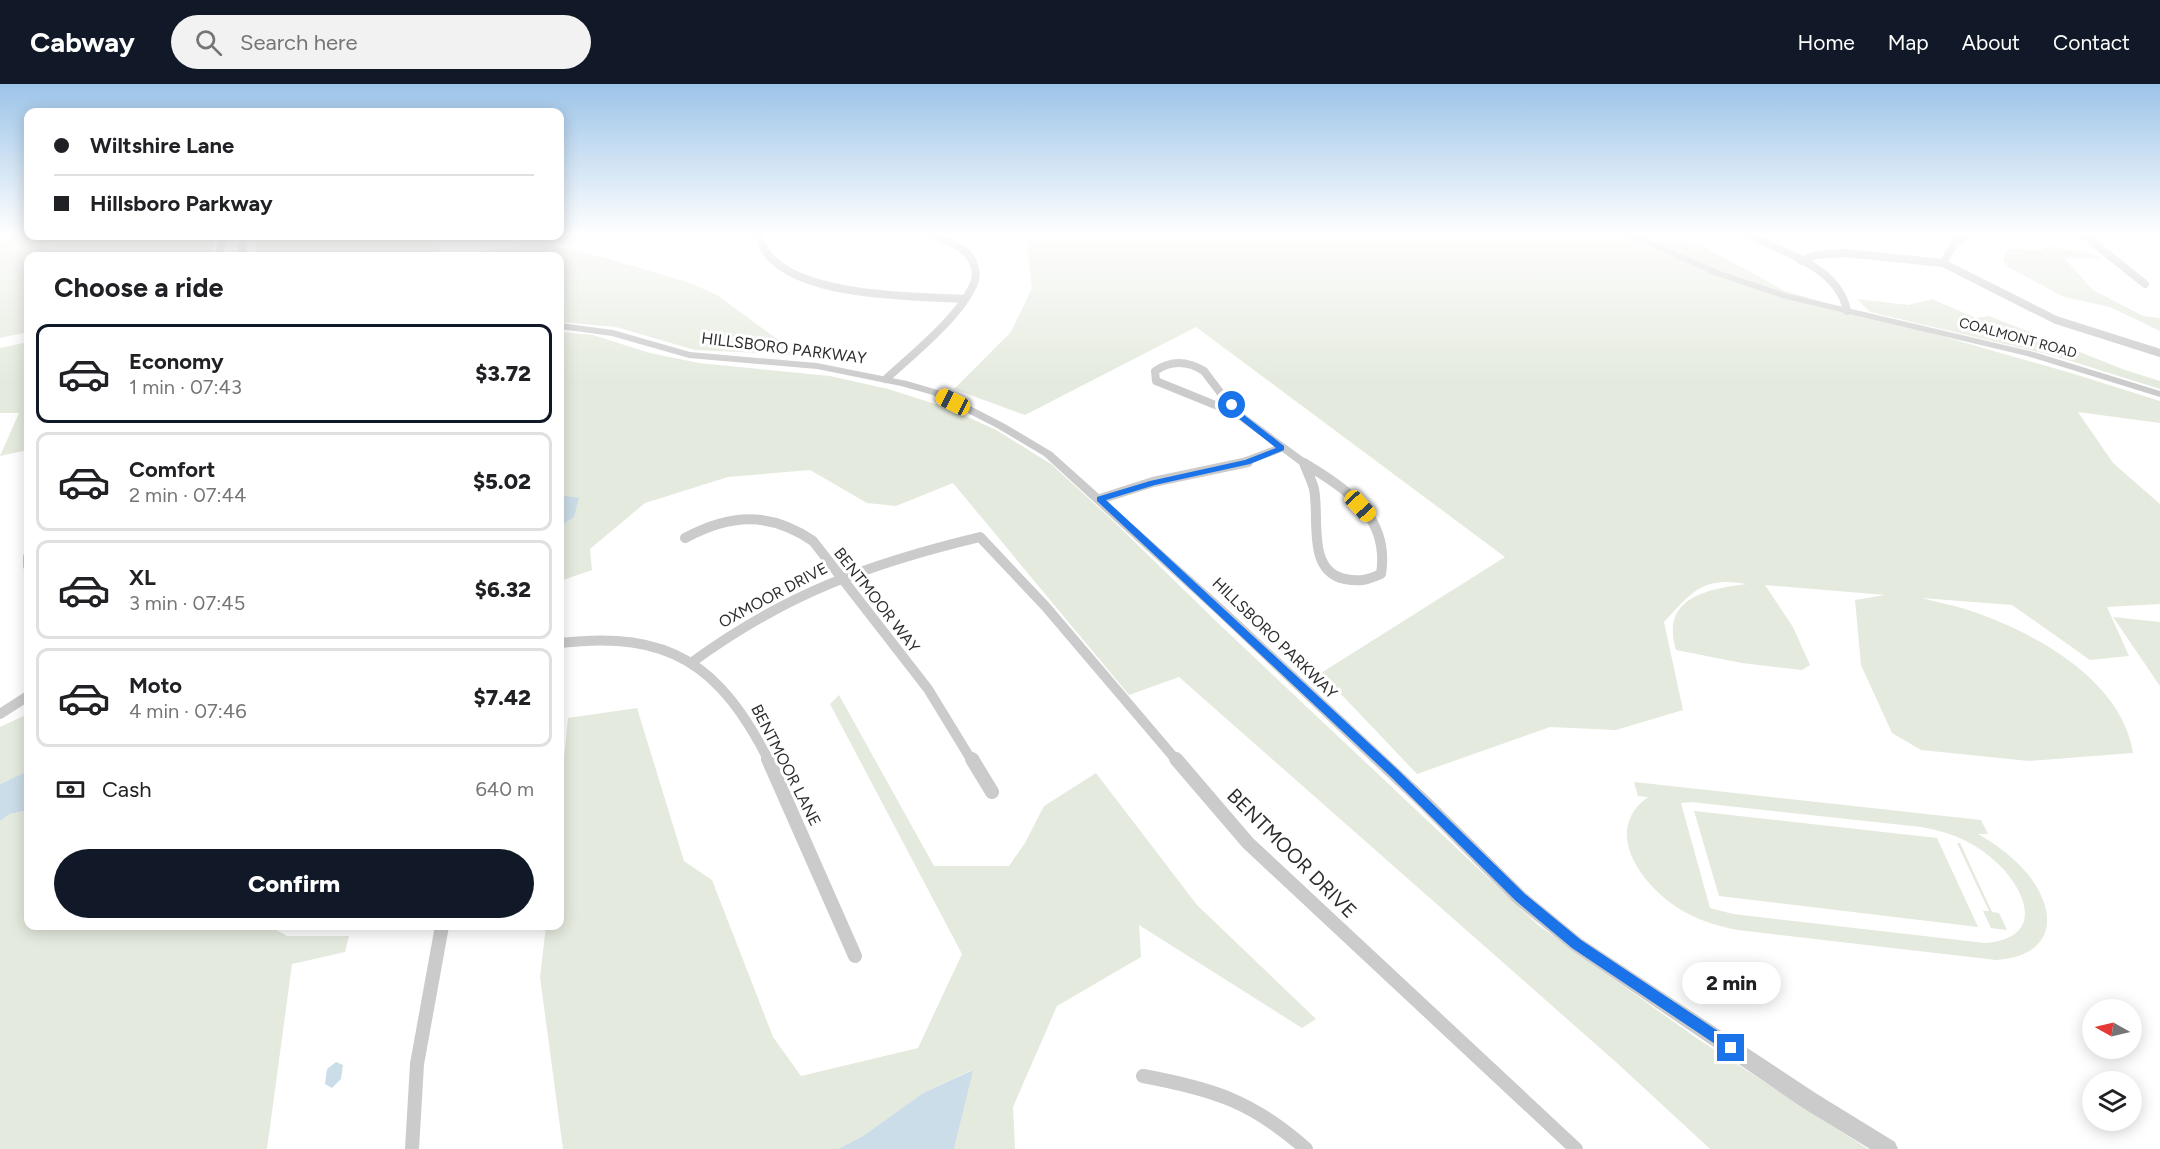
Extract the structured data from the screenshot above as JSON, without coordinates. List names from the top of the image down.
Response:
{
  "streets": {
    "street": [
      "COALMONT ROAD",
      "HILLSBORO PARKWAY",
      "OXMOOR DRIVE",
      "BENTMOOR WAY",
      "BENTMOOR LANE",
      "BENTMOOR DRIVE"
    ]
  },
  "crossings": [
    ["OXMOOR DRIVE", "BENTMOOR WAY"],
    ["OXMOOR DRIVE", "BENTMOOR LANE"],
    ["OXMOOR DRIVE", "BENTMOOR DRIVE"]
  ],
  "north": "left",
  "page": {
    "header": "Cabway",
    "search": "Search here",
    "nav": [
      "Home",
      "Map",
      "About",
      "Contact"
    ],
    "banner": ["Wiltshire Lane", "Hillsboro Parkway"],
    "heading": "Choose a ride",
    "list": [
      {
        "name": "Economy",
        "note": "1 min · 07:43",
        "value": "$3.72"
      },
      {
        "name": "Comfort",
        "note": "2 min · 07:44",
        "value": "$5.02"
      },
      {
        "name": "XL",
        "note": "3 min · 07:45",
        "value": "$6.32"
      },
      {
        "name": "Moto",
        "note": "4 min · 07:46",
        "value": "$7.42"
      }
    ],
    "pay": ["Cash", "640 m"],
    "buttons": "Confirm",
    "bubble": "2 min"
  }
}
